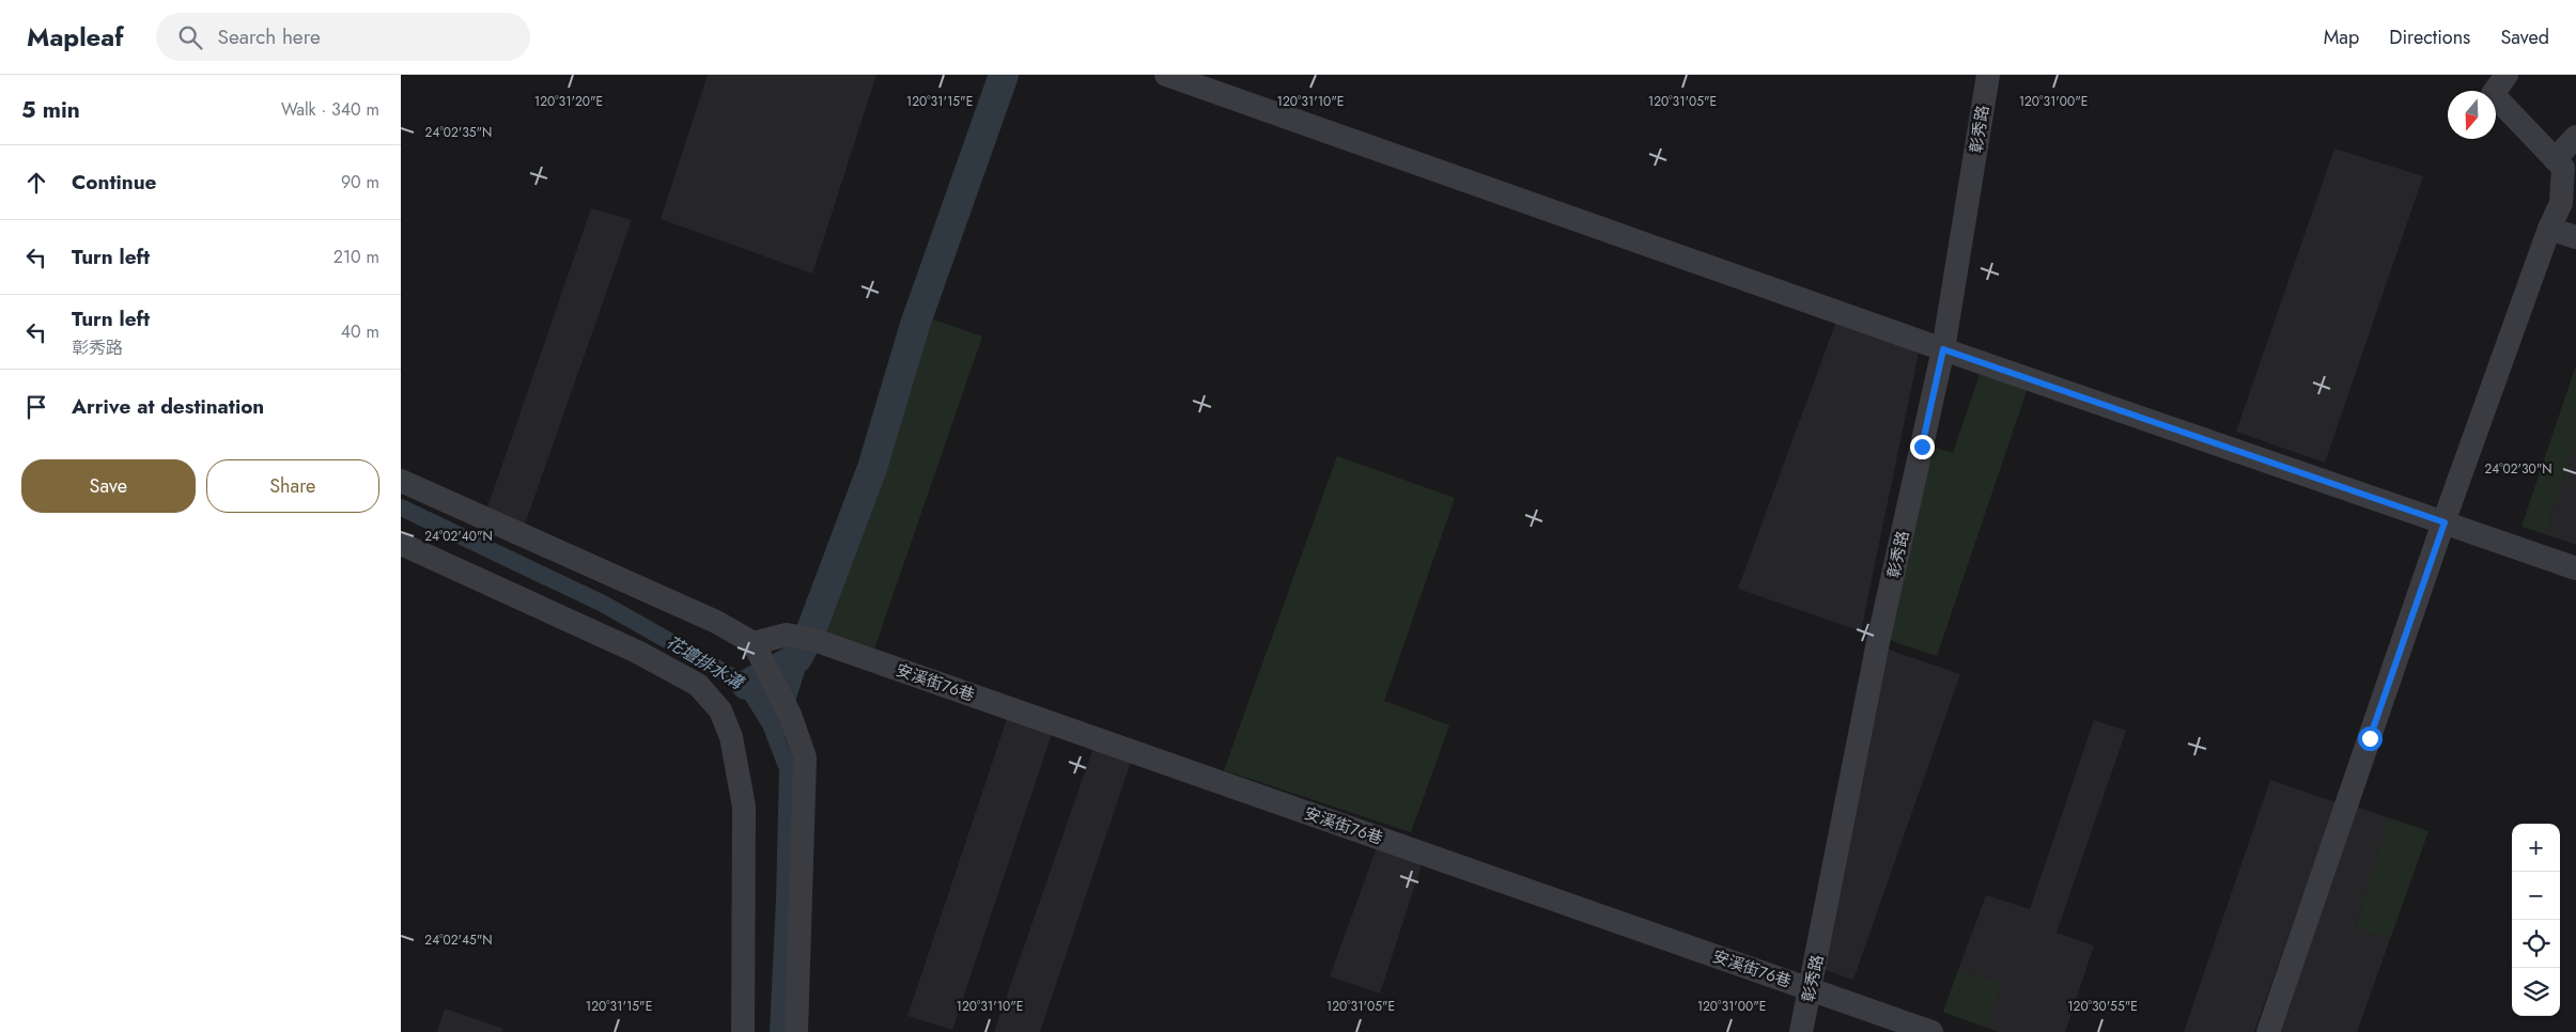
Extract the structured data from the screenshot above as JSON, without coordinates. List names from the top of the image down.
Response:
{
  "streets": {
    "street": ["彰秀路", "安溪街76巷"]
  },
  "crossings": [
    ["彰秀路", "安溪街76巷"]
  ],
  "water": ["花壇排水溝"],
  "north": "bottom",
  "page": {
    "header": "Mapleaf",
    "search": "Search here",
    "nav": ["Map", "Directions", "Saved"],
    "heading": ["5 min", "Walk · 340 m"],
    "list": [
      ["Continue", "90 m"],
      ["Turn left", "210 m"],
      ["Turn left", "彰秀路", "40 m"],
      "Arrive at destination"
    ],
    "buttons": ["Save", "Share"],
    "map_buttons": ["+", "−"]
  },
  "coordinates": [
    "120°31'15\"E",
    "120°31'10\"E",
    "120°31'05\"E",
    "120°31'00\"E",
    "120°31'20\"E",
    "24°02'35\"N",
    "24°02'30\"N",
    "24°02'40\"N",
    "24°02'45\"N",
    "120°30'55\"E"
  ]
}
